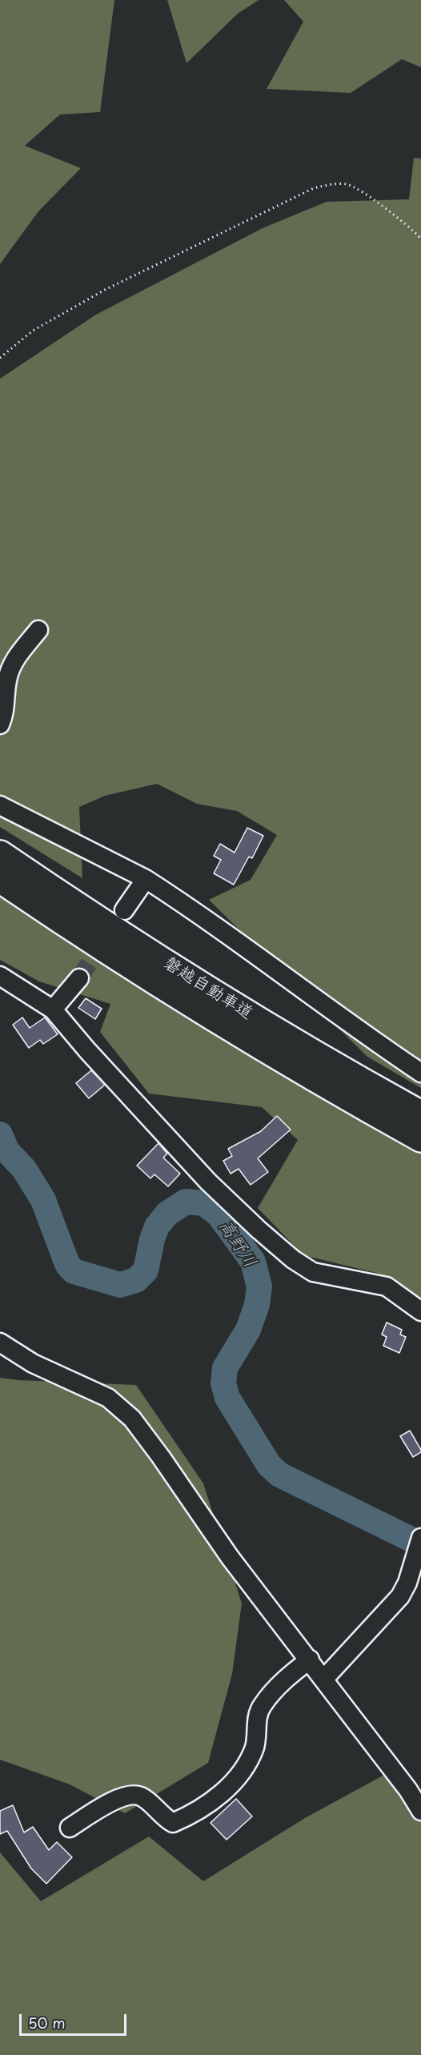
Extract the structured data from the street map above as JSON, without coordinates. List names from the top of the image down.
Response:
{
  "streets": {
    "highway": ["磐越自動車道"]
  },
  "water": ["高野川"],
  "scale_bar": "50 m"
}
